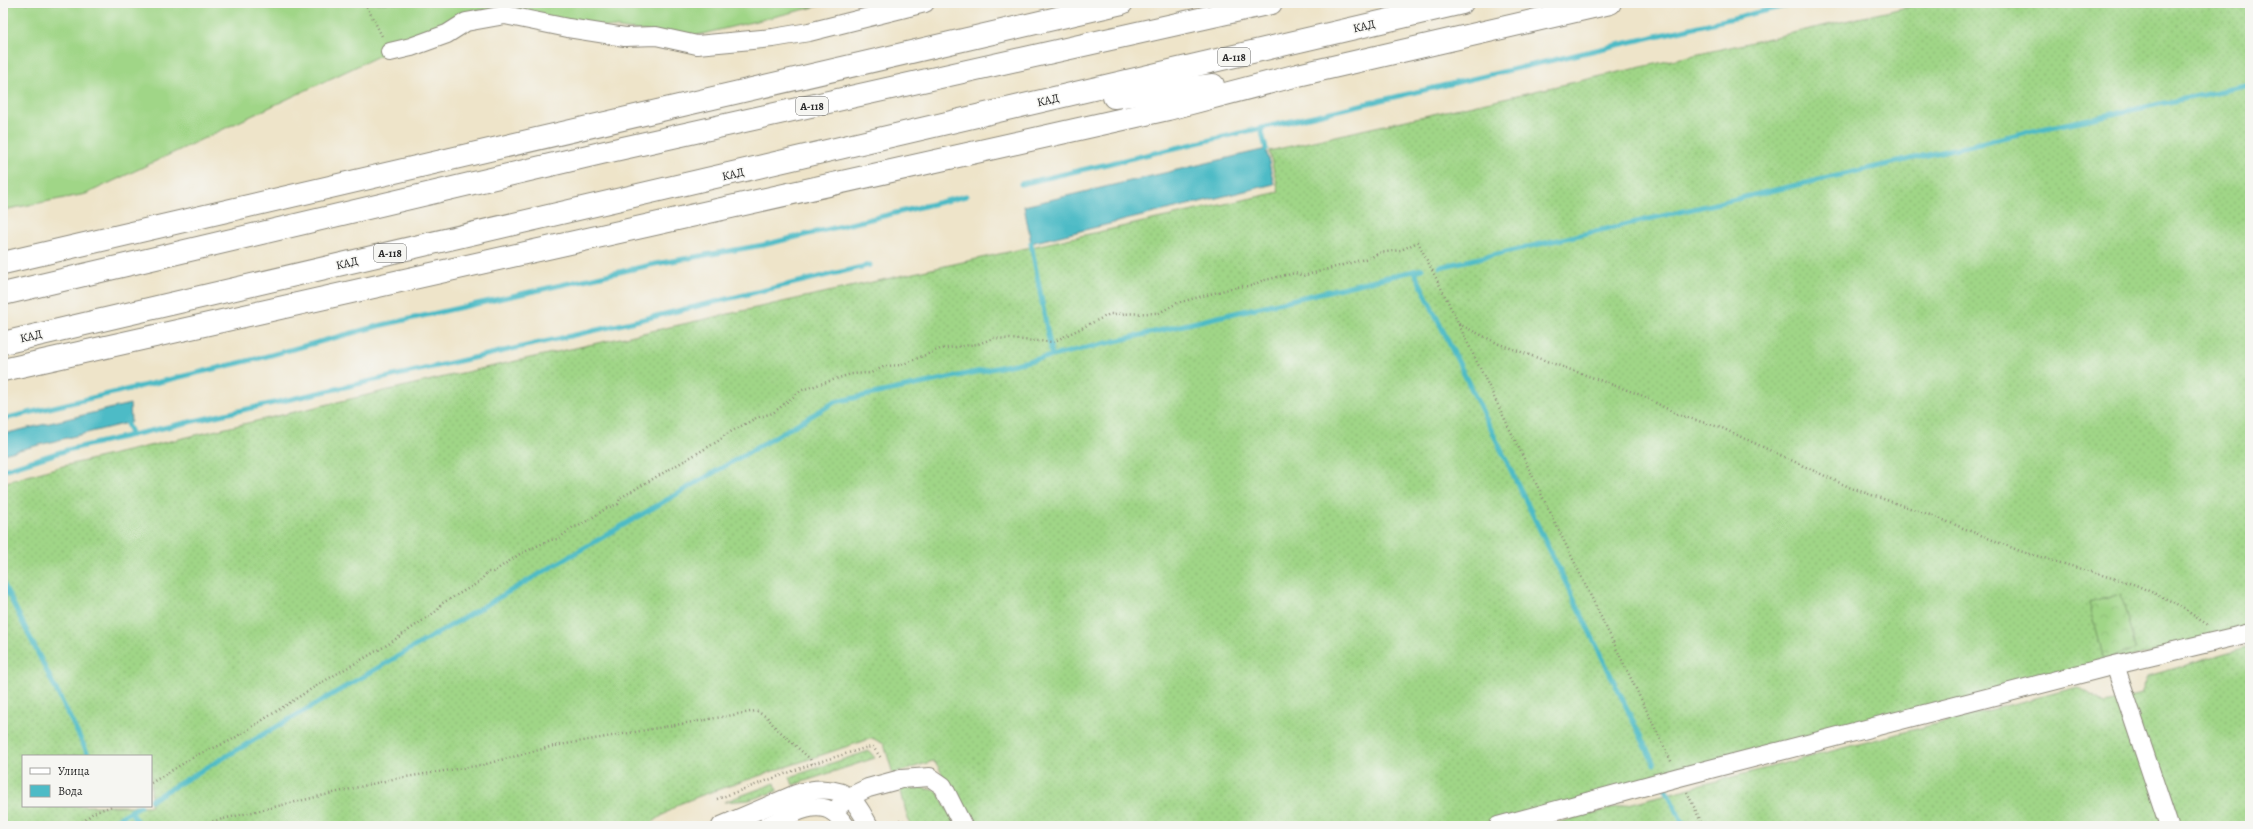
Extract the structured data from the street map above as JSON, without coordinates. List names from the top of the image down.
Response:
{
  "streets": {
    "highway": ["КАД", "А-118"]
  },
  "legend": ["Улица", "Вода"]
}
